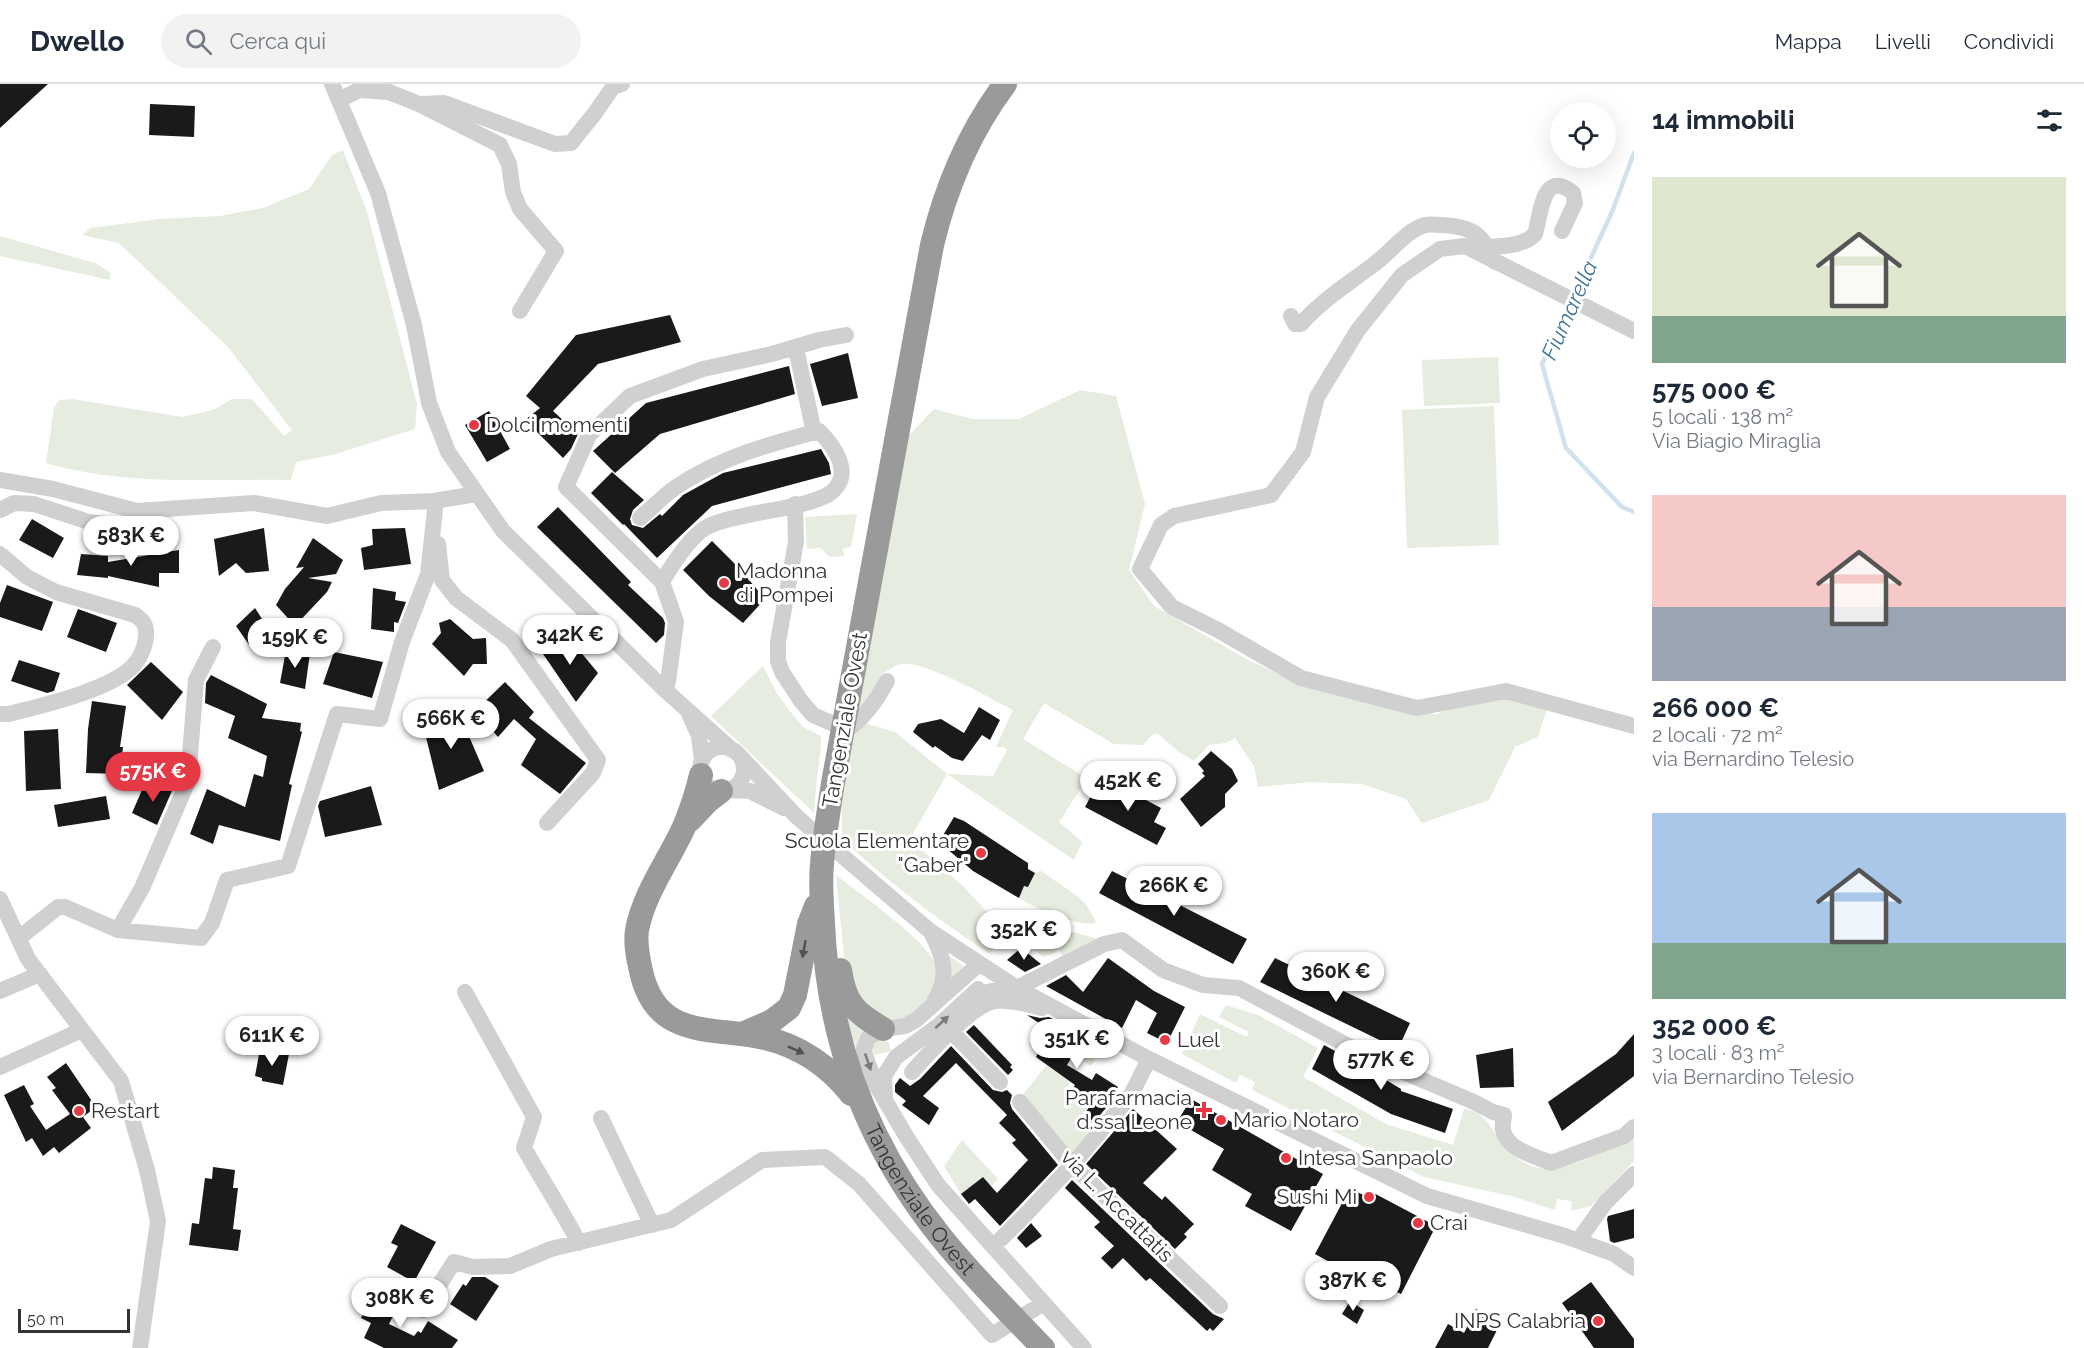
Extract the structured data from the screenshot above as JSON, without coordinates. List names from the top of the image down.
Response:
{
  "streets": {
    "highway": ["Tangenziale Ovest"],
    "street": ["via L. Accattatis"]
  },
  "water": ["Fiumarella"],
  "places": {
    "other": [
      "Dolci momenti",
      "Madonna di Pompei",
      "Scuola Elementare \"Gaber\"",
      "Luel",
      "Restart",
      "Mario Notaro",
      "Intesa Sanpaolo",
      "Sushi Mi",
      "Crai",
      "INPS Calabria"
    ],
    "health": ["Parafarmacia d.ssa Leone"]
  },
  "scale_bar": "50 m",
  "page": {
    "header": "Dwello",
    "search": "Cerca qui",
    "nav": ["Mappa", "Livelli", "Condividi"],
    "heading": "14 immobili",
    "list": [
      {
        "name": "575 000 €",
        "note": "5 locali · 138 m² · Via Biagio Miraglia"
      },
      {
        "name": "266 000 €",
        "note": "2 locali · 72 m² · via Bernardino Telesio"
      },
      {
        "name": "352 000 €",
        "note": "3 locali · 83 m² · via Bernardino Telesio"
      }
    ],
    "price": [
      "583K €",
      "342K €",
      "159K €",
      "566K €",
      "575K €",
      "452K €",
      "266K €",
      "352K €",
      "360K €",
      "611K €",
      "351K €",
      "577K €",
      "387K €",
      "308K €"
    ],
    "scale": "50 m"
  }
}
